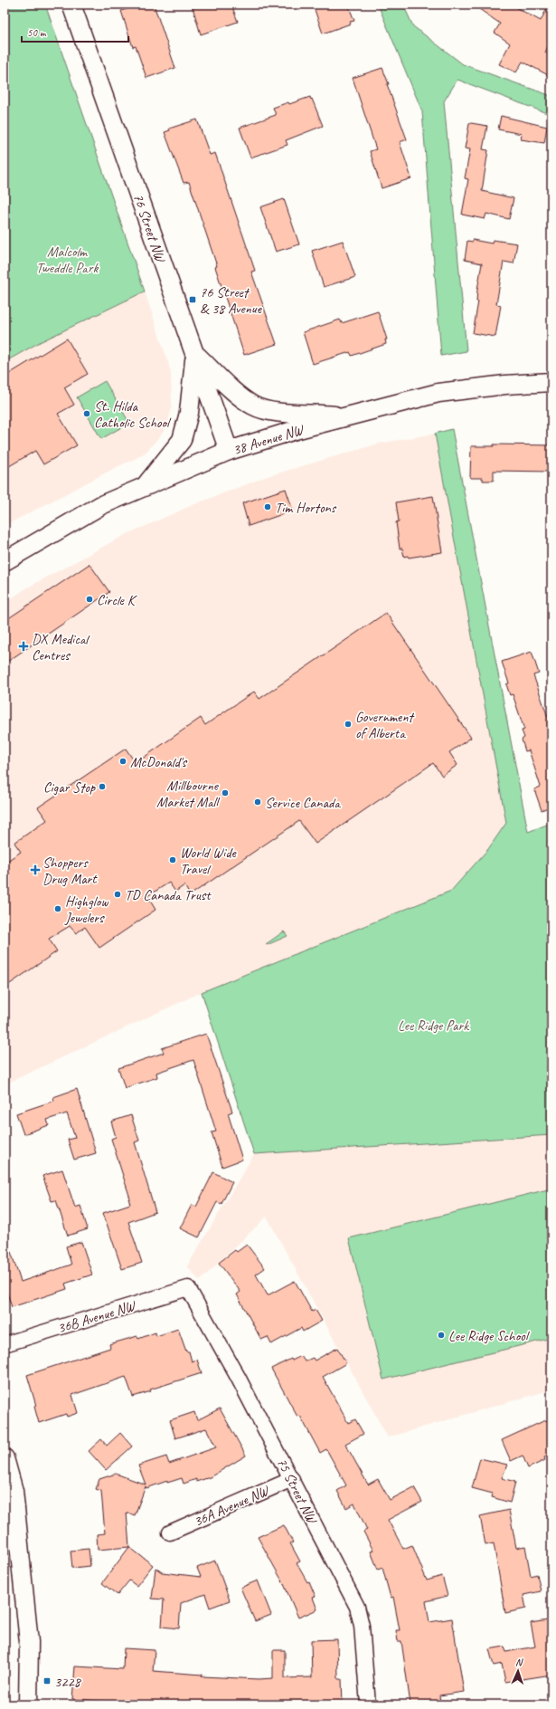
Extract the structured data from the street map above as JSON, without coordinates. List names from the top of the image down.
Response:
{
  "streets": {
    "street": [
      "76 Street NW",
      "38 Avenue NW",
      "36B Avenue NW",
      "75 Street NW",
      "36A Avenue NW"
    ]
  },
  "crossings": [
    ["76 Street NW", "38 Avenue NW"],
    ["36B Avenue NW", "75 Street NW"],
    ["75 Street NW", "36A Avenue NW"]
  ],
  "parks": ["Malcolm Tweddle Park", "Lee Ridge Park"],
  "places": {
    "transit": ["76 Street & 38 Avenue", "3228"],
    "other": [
      "St. Hilda Catholic School",
      "Tim Hortons",
      "Circle K",
      "Government of Alberta",
      "McDonald's",
      "Cigar Stop",
      "Millbourne Market Mall",
      "Service Canada",
      "World Wide Travel",
      "TD Canada Trust",
      "Highglow Jewelers",
      "Lee Ridge School"
    ],
    "health": ["DX Medical Centres", "Shoppers Drug Mart"]
  },
  "scale_bar": "50 m",
  "north": "top"
}
